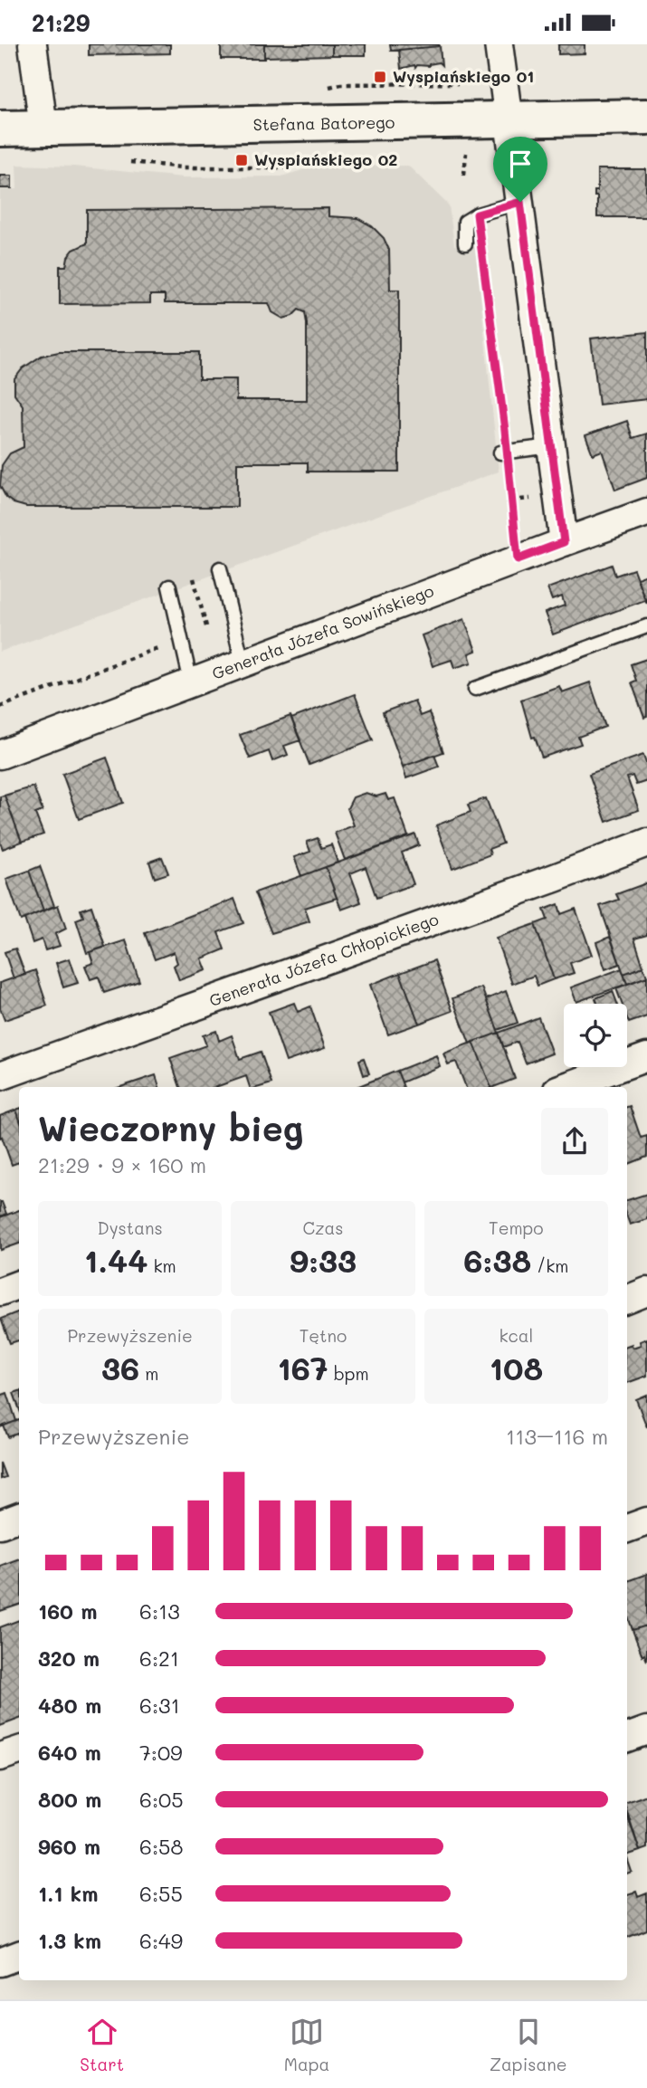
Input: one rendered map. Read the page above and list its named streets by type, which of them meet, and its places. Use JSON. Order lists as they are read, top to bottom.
{
  "streets": {
    "street": ["Stefana Batorego", "Generała Józefa Sowińskiego", "Generała Józefa Chłopickiego"]
  },
  "places": {
    "transit": ["Wyspiańskiego 01", "Wyspiańskiego 02"]
  },
  "page": {
    "status": "21:29",
    "heading": ["Wieczorny bieg", "21:29 · 9 × 160 m"],
    "stats": [
      ["Dystans", "1.44 km"],
      ["Czas", "9:33"],
      ["Tempo", "6:38 /km"],
      ["Przewyższenie", "36 m"],
      ["Tętno", "167 bpm"],
      ["kcal", "108"]
    ],
    "chart": ["Przewyższenie", "113–116 m"],
    "list": [
      {
        "name": "160 m",
        "note": "6:13"
      },
      {
        "name": "320 m",
        "note": "6:21"
      },
      {
        "name": "480 m",
        "note": "6:31"
      },
      {
        "name": "640 m",
        "note": "7:09"
      },
      {
        "name": "800 m",
        "note": "6:05"
      },
      {
        "name": "960 m",
        "note": "6:58"
      },
      {
        "name": "1.1 km",
        "note": "6:55"
      },
      {
        "name": "1.3 km",
        "note": "6:49"
      }
    ],
    "tabs": ["Start", "Mapa", "Zapisane"]
  }
}
